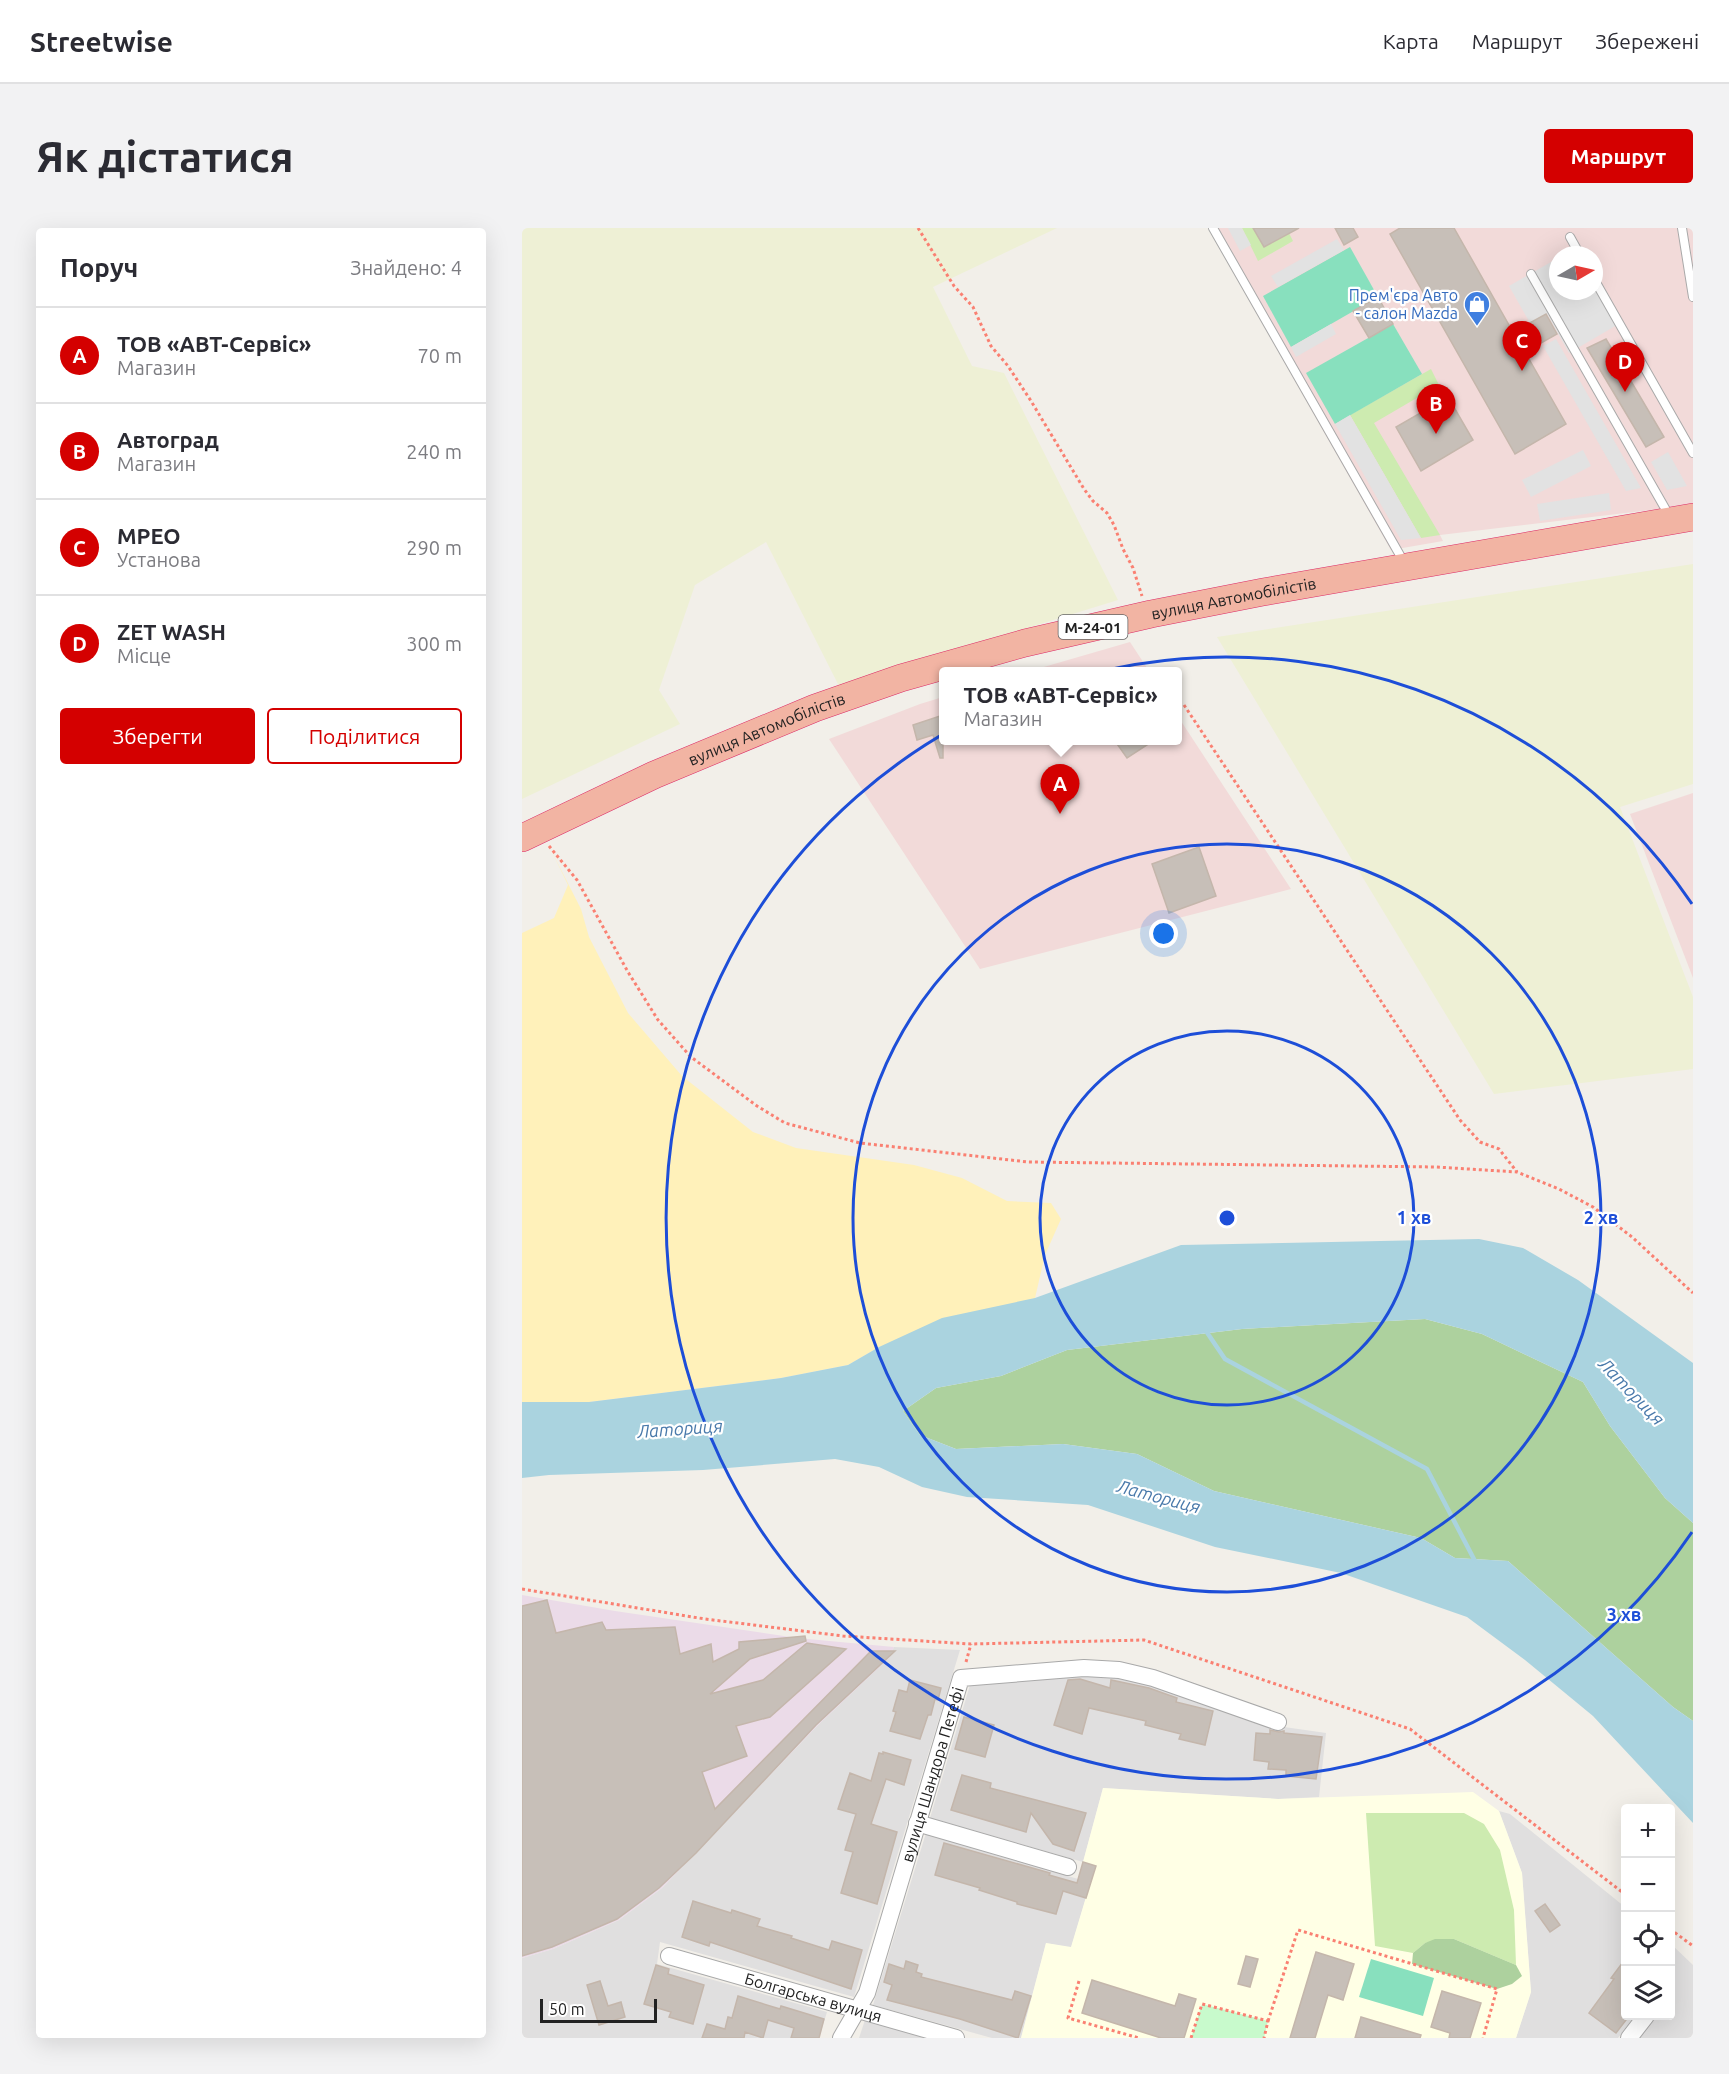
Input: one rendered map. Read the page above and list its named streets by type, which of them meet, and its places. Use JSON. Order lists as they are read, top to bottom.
{
  "streets": {
    "highway": ["вулиця Автомобілістів", "М-24-01"],
    "street": ["вулиця Шандора Петефі", "Болгарська вулиця"]
  },
  "crossings": [
    ["вулиця Шандора Петефі", "Болгарська вулиця"]
  ],
  "water": ["Латориця"],
  "places": {
    "shop": ["Прем'єра Авто - салон Mazda"]
  },
  "scale_bar": "50 m",
  "north": "right",
  "page": {
    "header": "Streetwise",
    "nav": ["Карта", "Маршрут", "Збережені"],
    "buttons": [
      "Маршрут",
      ["Зберегти", "Поділитися"]
    ],
    "title": "Як дістатися",
    "heading": ["Поруч", "Знайдено: 4"],
    "list": [
      {
        "mark": "A",
        "name": "ТОВ «АВТ-Сервіс»",
        "note": "Магазин",
        "value": "70 m"
      },
      {
        "mark": "B",
        "name": "Автоград",
        "note": "Магазин",
        "value": "240 m"
      },
      {
        "mark": "C",
        "name": "МРЕО",
        "note": "Установа",
        "value": "290 m"
      },
      {
        "mark": "D",
        "name": "ZET WASH",
        "note": "Місце",
        "value": "300 m"
      }
    ],
    "pins": [
      "C",
      "D",
      "B",
      "A"
    ],
    "popup": ["ТОВ «АВТ-Сервіс»", "Магазин"],
    "map_buttons": ["+", "−"],
    "scale": "50 m"
  },
  "rings": ["1 хв", "2 хв", "3 хв"]
}
